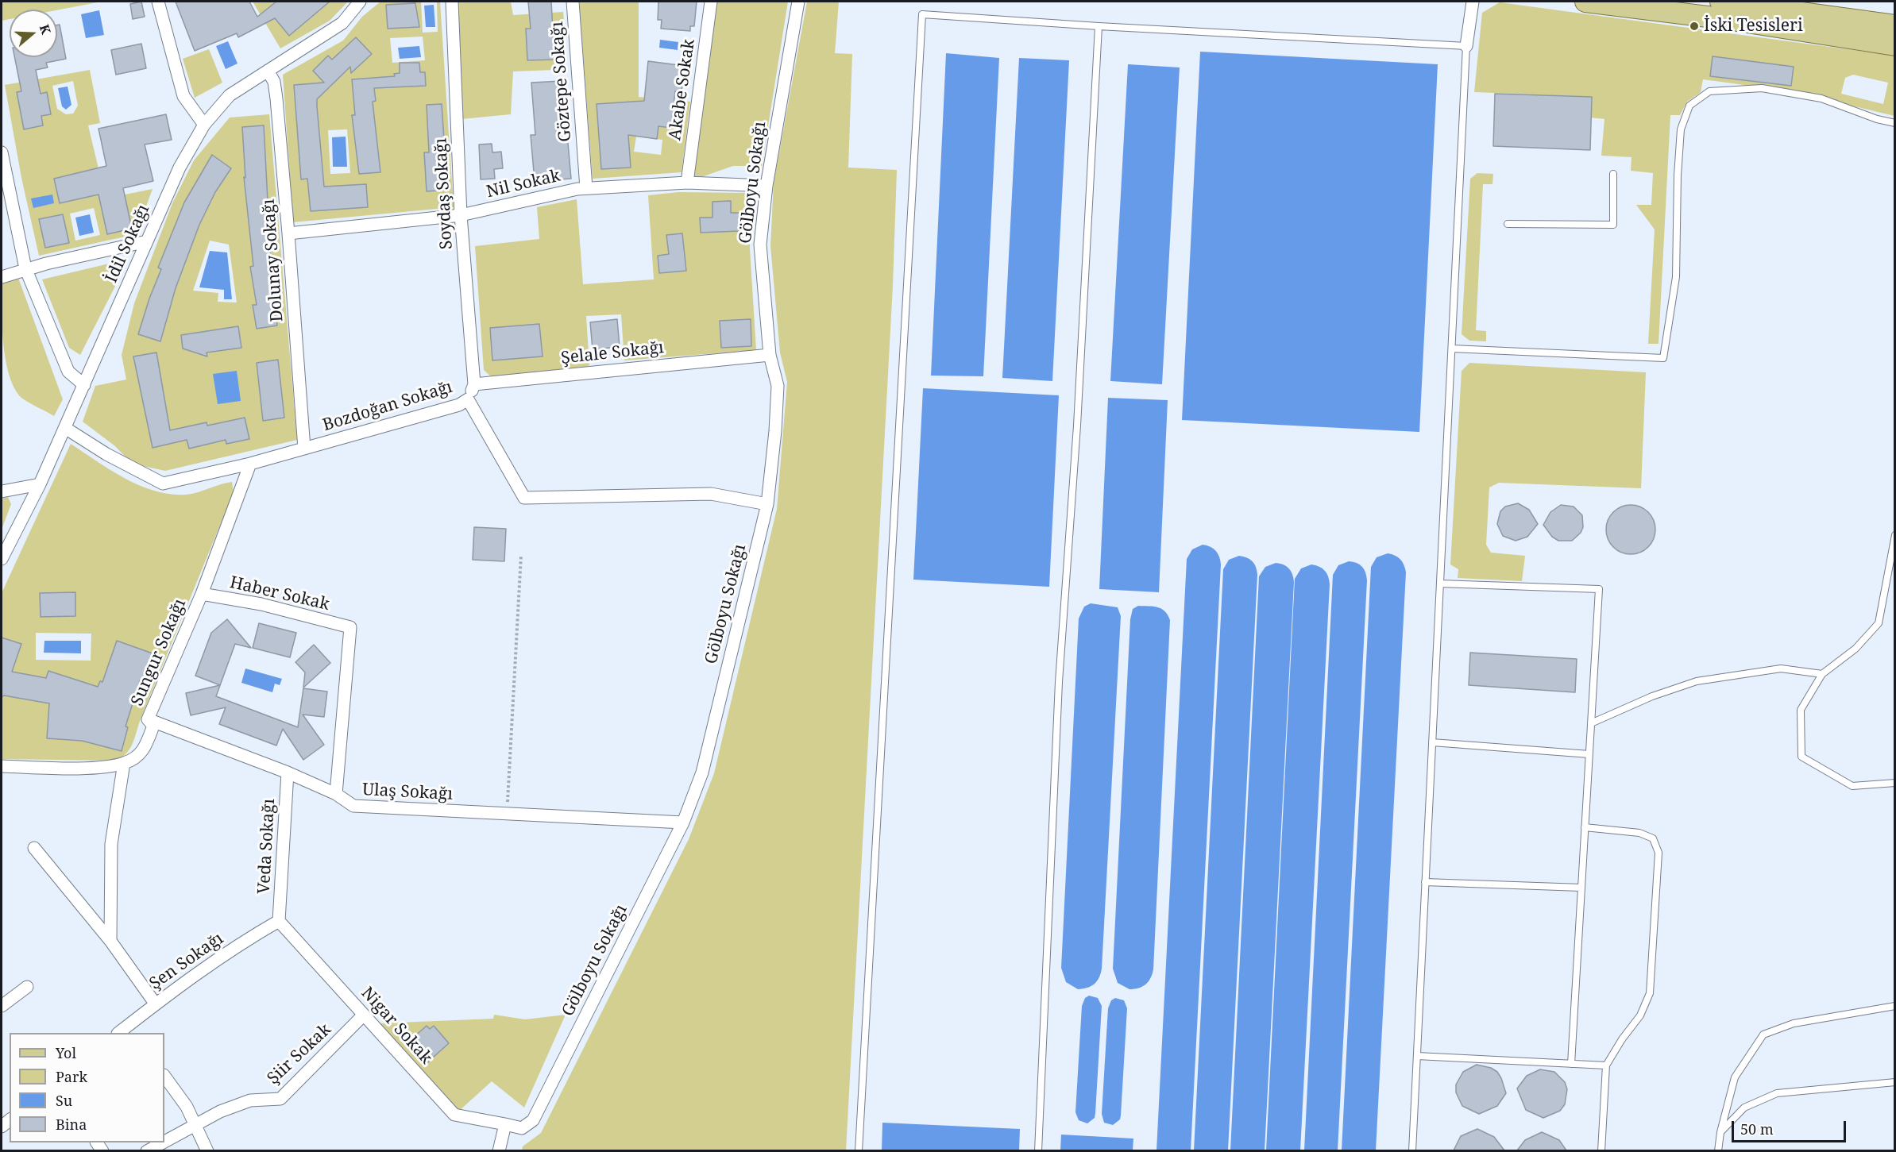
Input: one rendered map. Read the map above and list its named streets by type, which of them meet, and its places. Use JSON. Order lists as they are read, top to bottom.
{
  "streets": {
    "street": [
      "Göztepe Sokağı",
      "Akabe Sokak",
      "Gölboyu Sokağı",
      "Nil Sokak",
      "Soydaş Sokağı",
      "İdil Sokağı",
      "Dolunay Sokağı",
      "Şelale Sokağı",
      "Bozdoğan Sokağı",
      "Haber Sokak",
      "Sungur Sokağı",
      "Ulaş Sokağı",
      "Veda Sokağı",
      "Şen Sokağı",
      "Nigar Sokak",
      "Şiir Sokak"
    ]
  },
  "crossings": [
    ["Göztepe Sokağı", "Nil Sokak"],
    ["Akabe Sokak", "Nil Sokak"],
    ["Gölboyu Sokağı", "Nil Sokak"],
    ["Gölboyu Sokağı", "Şelale Sokağı"],
    ["Gölboyu Sokağı", "Bozdoğan Sokağı"],
    ["Gölboyu Sokağı", "Ulaş Sokağı"],
    ["Gölboyu Sokağı", "Nigar Sokak"],
    ["Nil Sokak", "Soydaş Sokağı"],
    ["Nil Sokak", "Dolunay Sokağı"],
    ["Soydaş Sokağı", "Şelale Sokağı"],
    ["İdil Sokağı", "Dolunay Sokağı"],
    ["İdil Sokağı", "Bozdoğan Sokağı"],
    ["Dolunay Sokağı", "Bozdoğan Sokağı"],
    ["Bozdoğan Sokağı", "Sungur Sokağı"],
    ["Haber Sokak", "Sungur Sokağı"],
    ["Haber Sokak", "Ulaş Sokağı"],
    ["Sungur Sokağı", "Ulaş Sokağı"],
    ["Ulaş Sokağı", "Veda Sokağı"],
    ["Veda Sokağı", "Şen Sokağı"],
    ["Veda Sokağı", "Nigar Sokak"],
    ["Şen Sokağı", "Nigar Sokak"],
    ["Nigar Sokak", "Şiir Sokak"]
  ],
  "places": ["İski Tesisleri"],
  "legend": [
    "Yol",
    "Park",
    "Su",
    "Bina"
  ],
  "scale_bar": "50 m",
  "north": "right"
}
